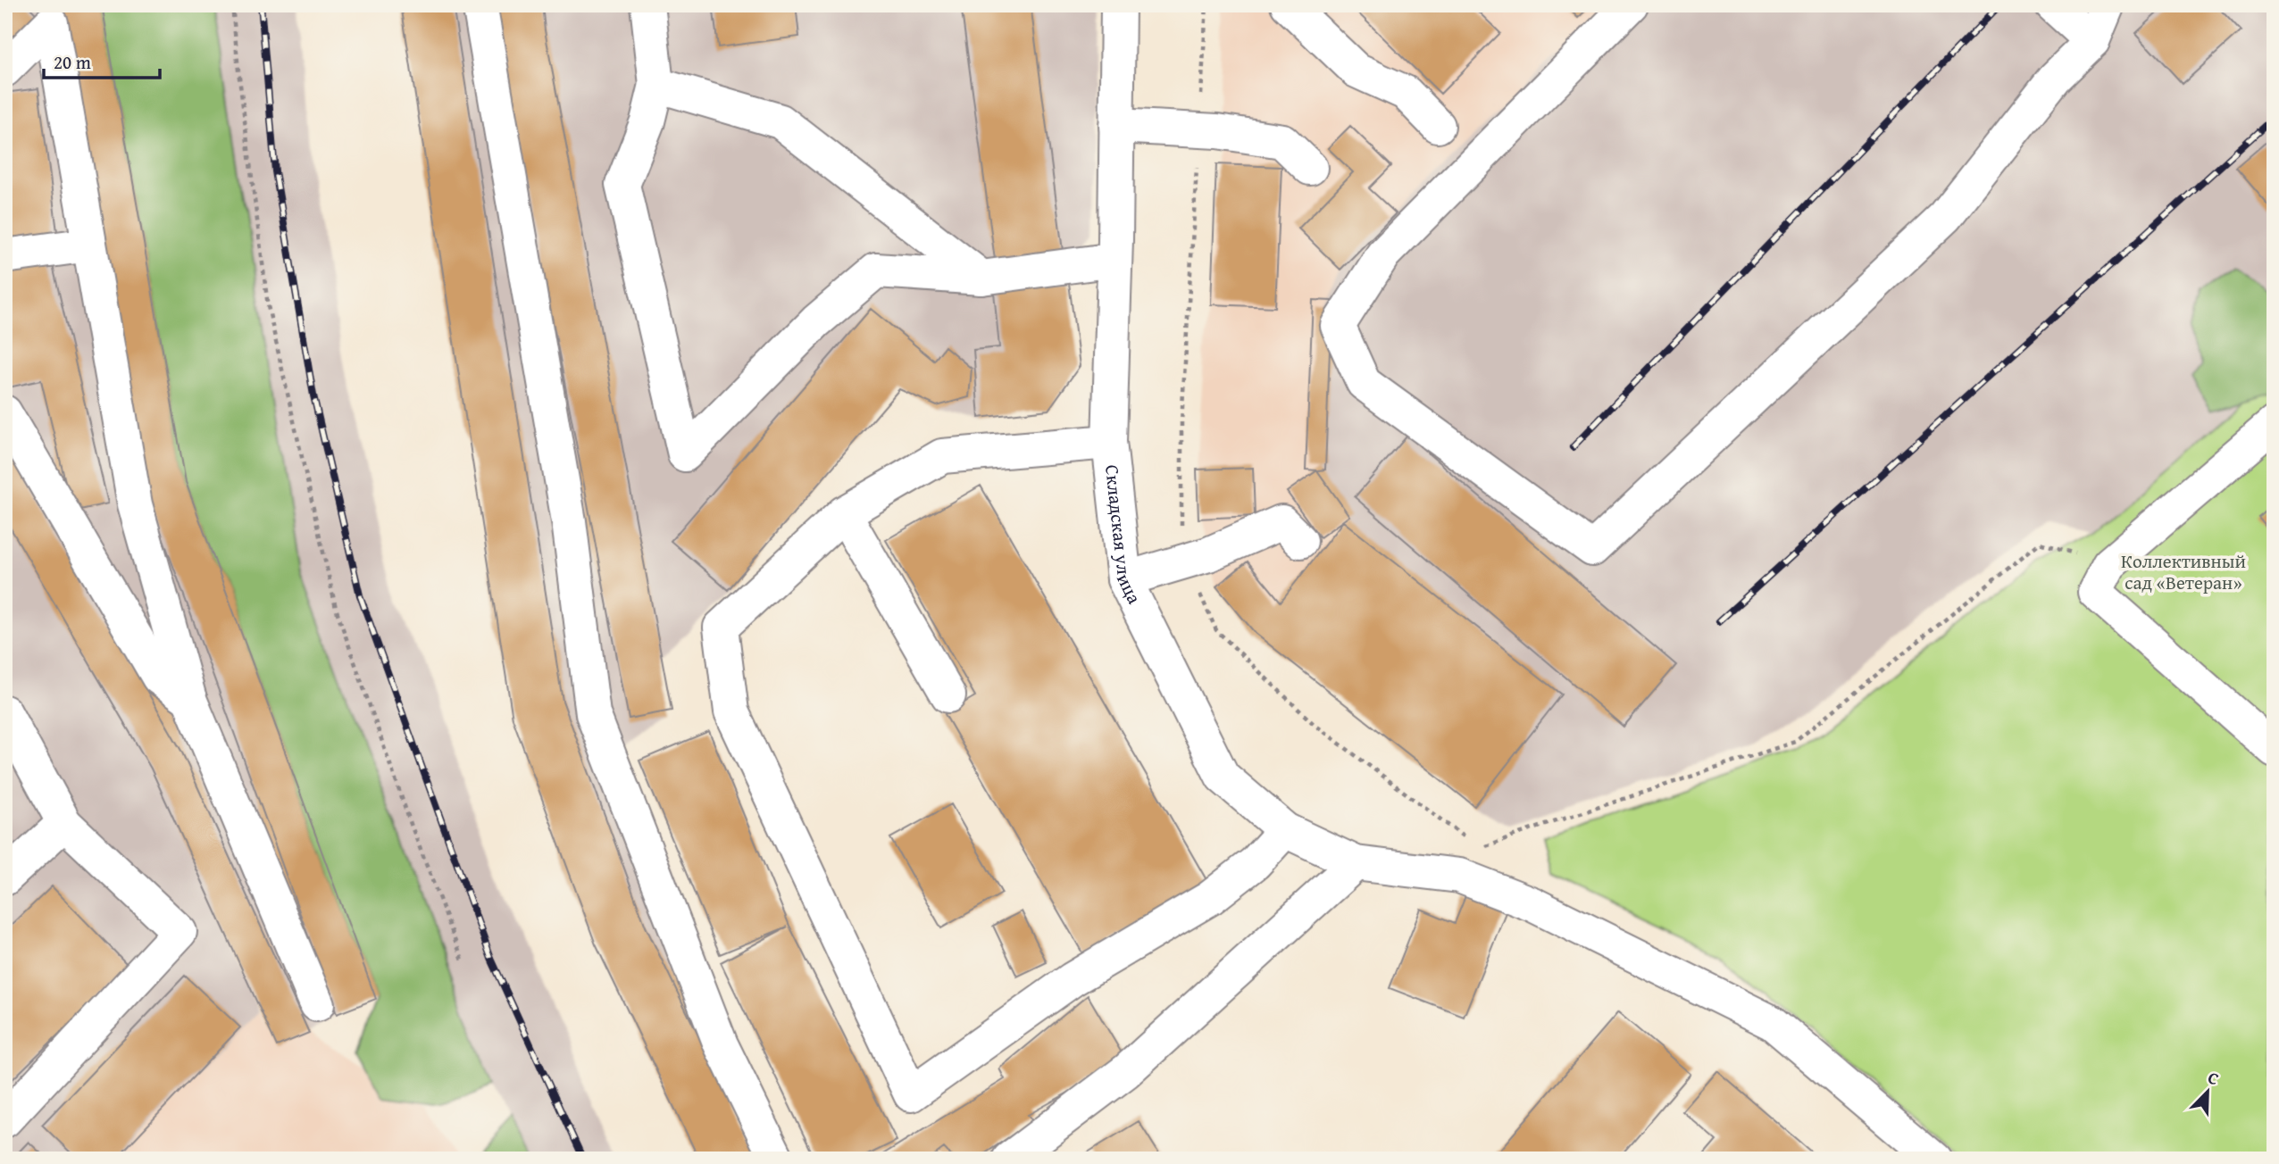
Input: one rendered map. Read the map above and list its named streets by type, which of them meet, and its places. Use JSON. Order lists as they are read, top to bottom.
{
  "streets": {
    "street": ["Складская улица"]
  },
  "parks": ["Коллективный сад «Ветеран»"],
  "scale_bar": "20 m",
  "north": "top right"
}
